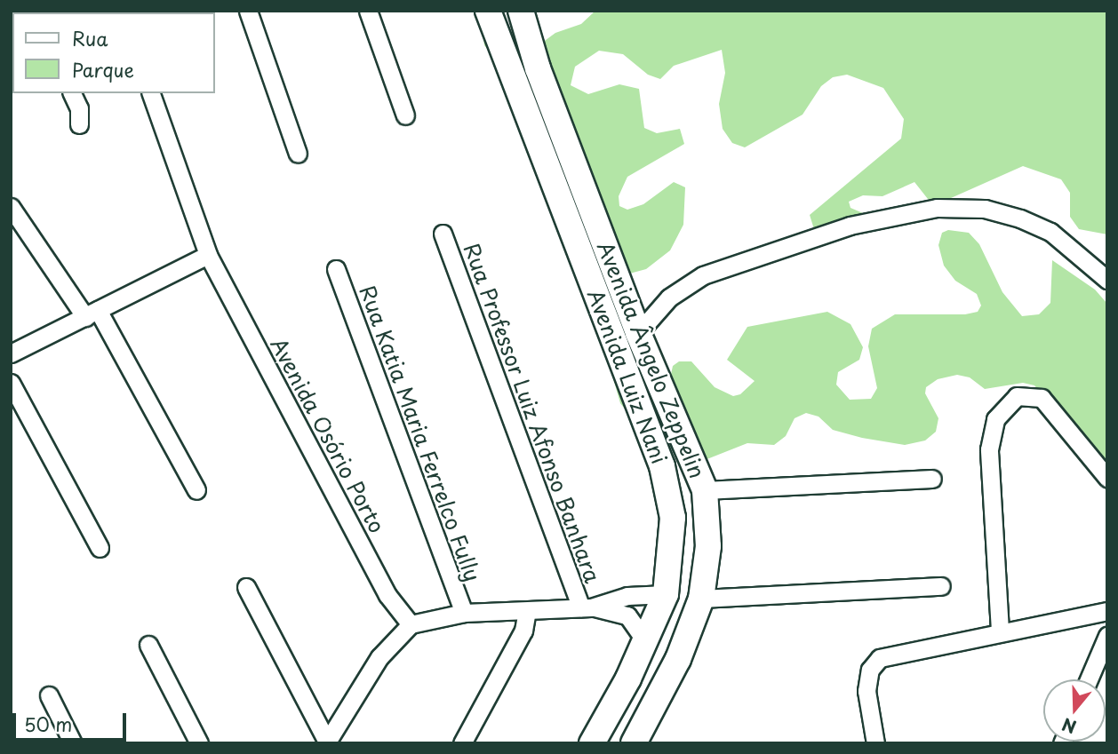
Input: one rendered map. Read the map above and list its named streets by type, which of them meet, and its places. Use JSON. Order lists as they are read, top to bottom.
{
  "streets": {
    "street": [
      "Avenida Ângelo Zeppelin",
      "Avenida Luiz Nani",
      "Rua Professor Luiz Afonso Banhara",
      "Rua Katia Maria Ferrelco Fully",
      "Avenida Osório Porto"
    ]
  },
  "legend": ["Rua", "Parque"],
  "scale_bar": "50 m",
  "north": "bottom"
}
